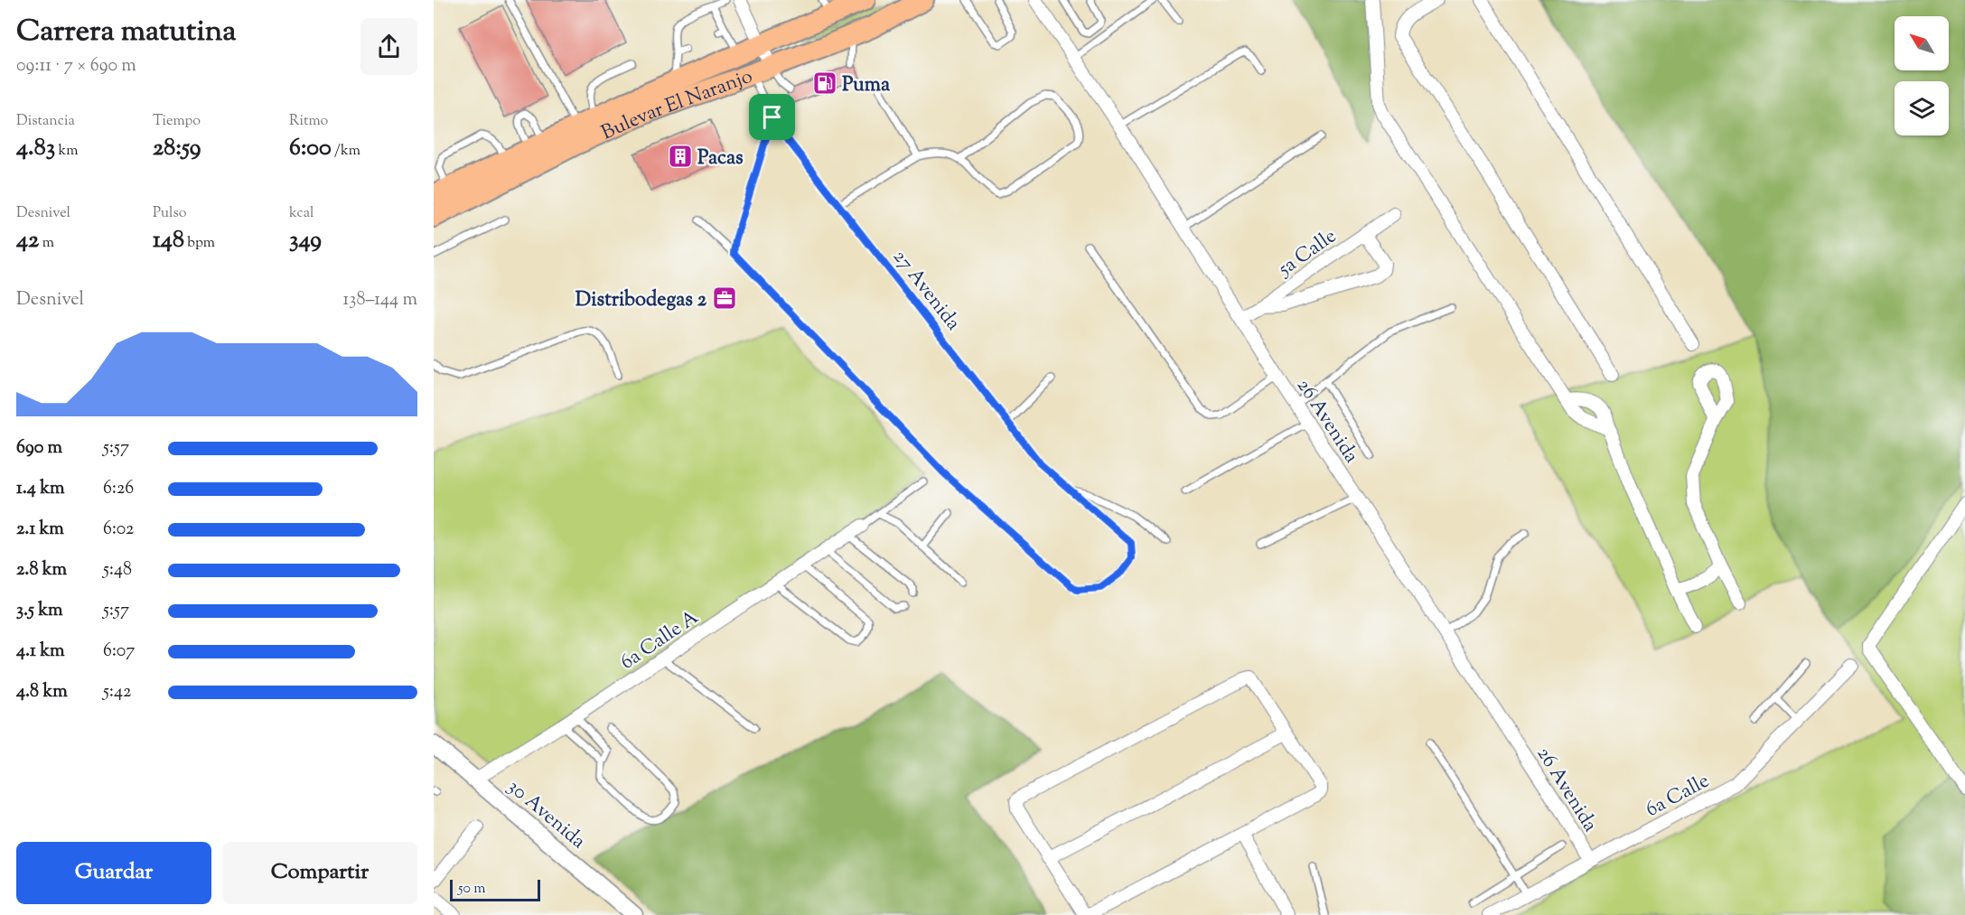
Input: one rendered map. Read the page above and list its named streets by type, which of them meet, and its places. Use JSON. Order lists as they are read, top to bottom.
{
  "streets": {
    "main road": ["Bulevar El Naranjo"],
    "street": [
      "5a Calle",
      "27 Avenida",
      "26 Avenida",
      "6a Calle A",
      "6a Calle",
      "30 Avenida"
    ]
  },
  "crossings": [
    ["Bulevar El Naranjo", "27 Avenida"],
    ["5a Calle", "26 Avenida"],
    ["26 Avenida", "6a Calle"],
    ["6a Calle A", "30 Avenida"]
  ],
  "places": {
    "fuel station": ["Puma"],
    "building": ["Pacas"],
    "office": ["Distribodegas 2"]
  },
  "scale_bar": "50 m",
  "north": "top left",
  "page": {
    "heading": ["Carrera matutina", "09:11 · 7 × 690 m"],
    "stats": [
      ["Distancia", "4.83 km"],
      ["Tiempo", "28:59"],
      ["Ritmo", "6:00 /km"],
      ["Desnivel", "42 m"],
      ["Pulso", "148 bpm"],
      ["kcal", "349"]
    ],
    "chart": ["Desnivel", "138–144 m"],
    "list": [
      {
        "name": "690 m",
        "note": "5:57"
      },
      {
        "name": "1.4 km",
        "note": "6:26"
      },
      {
        "name": "2.1 km",
        "note": "6:02"
      },
      {
        "name": "2.8 km",
        "note": "5:48"
      },
      {
        "name": "3.5 km",
        "note": "5:57"
      },
      {
        "name": "4.1 km",
        "note": "6:07"
      },
      {
        "name": "4.8 km",
        "note": "5:42"
      }
    ],
    "buttons": ["Guardar", "Compartir"],
    "scale": "50 m"
  }
}
